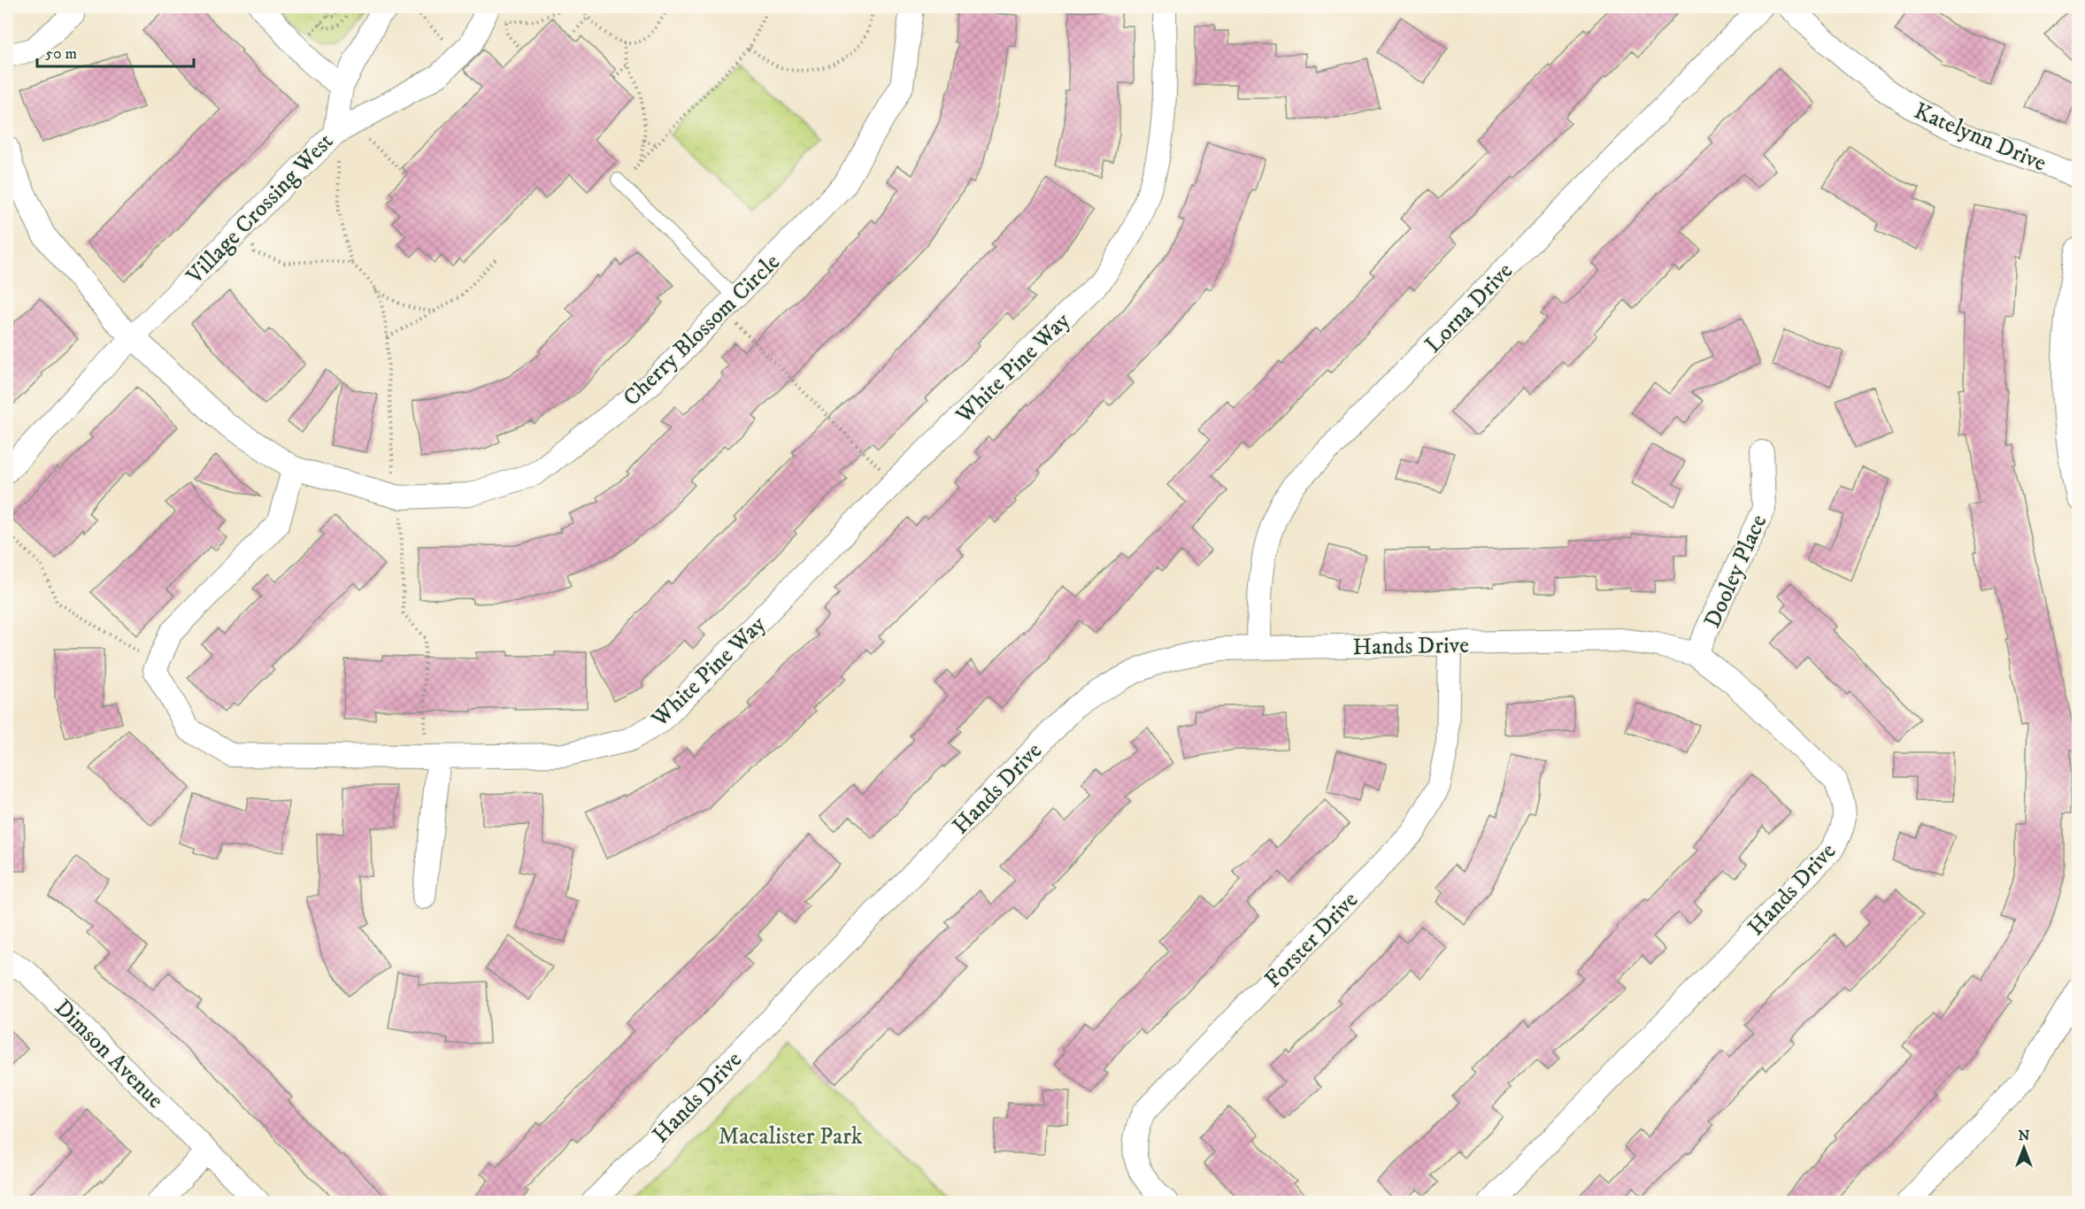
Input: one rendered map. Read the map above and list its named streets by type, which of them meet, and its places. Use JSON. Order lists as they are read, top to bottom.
{
  "streets": {
    "street": [
      "Katelynn Drive",
      "Village Crossing West",
      "Lorna Drive",
      "Cherry Blossom Circle",
      "White Pine Way",
      "Dooley Place",
      "Hands Drive",
      "Forster Drive",
      "Dimson Avenue"
    ]
  },
  "crossings": [
    ["Village Crossing West", "Cherry Blossom Circle"],
    ["Lorna Drive", "Hands Drive"],
    ["Dooley Place", "Hands Drive"],
    ["Hands Drive", "Forster Drive"]
  ],
  "parks": ["Macalister Park"],
  "scale_bar": "50 m",
  "north": "top"
}
